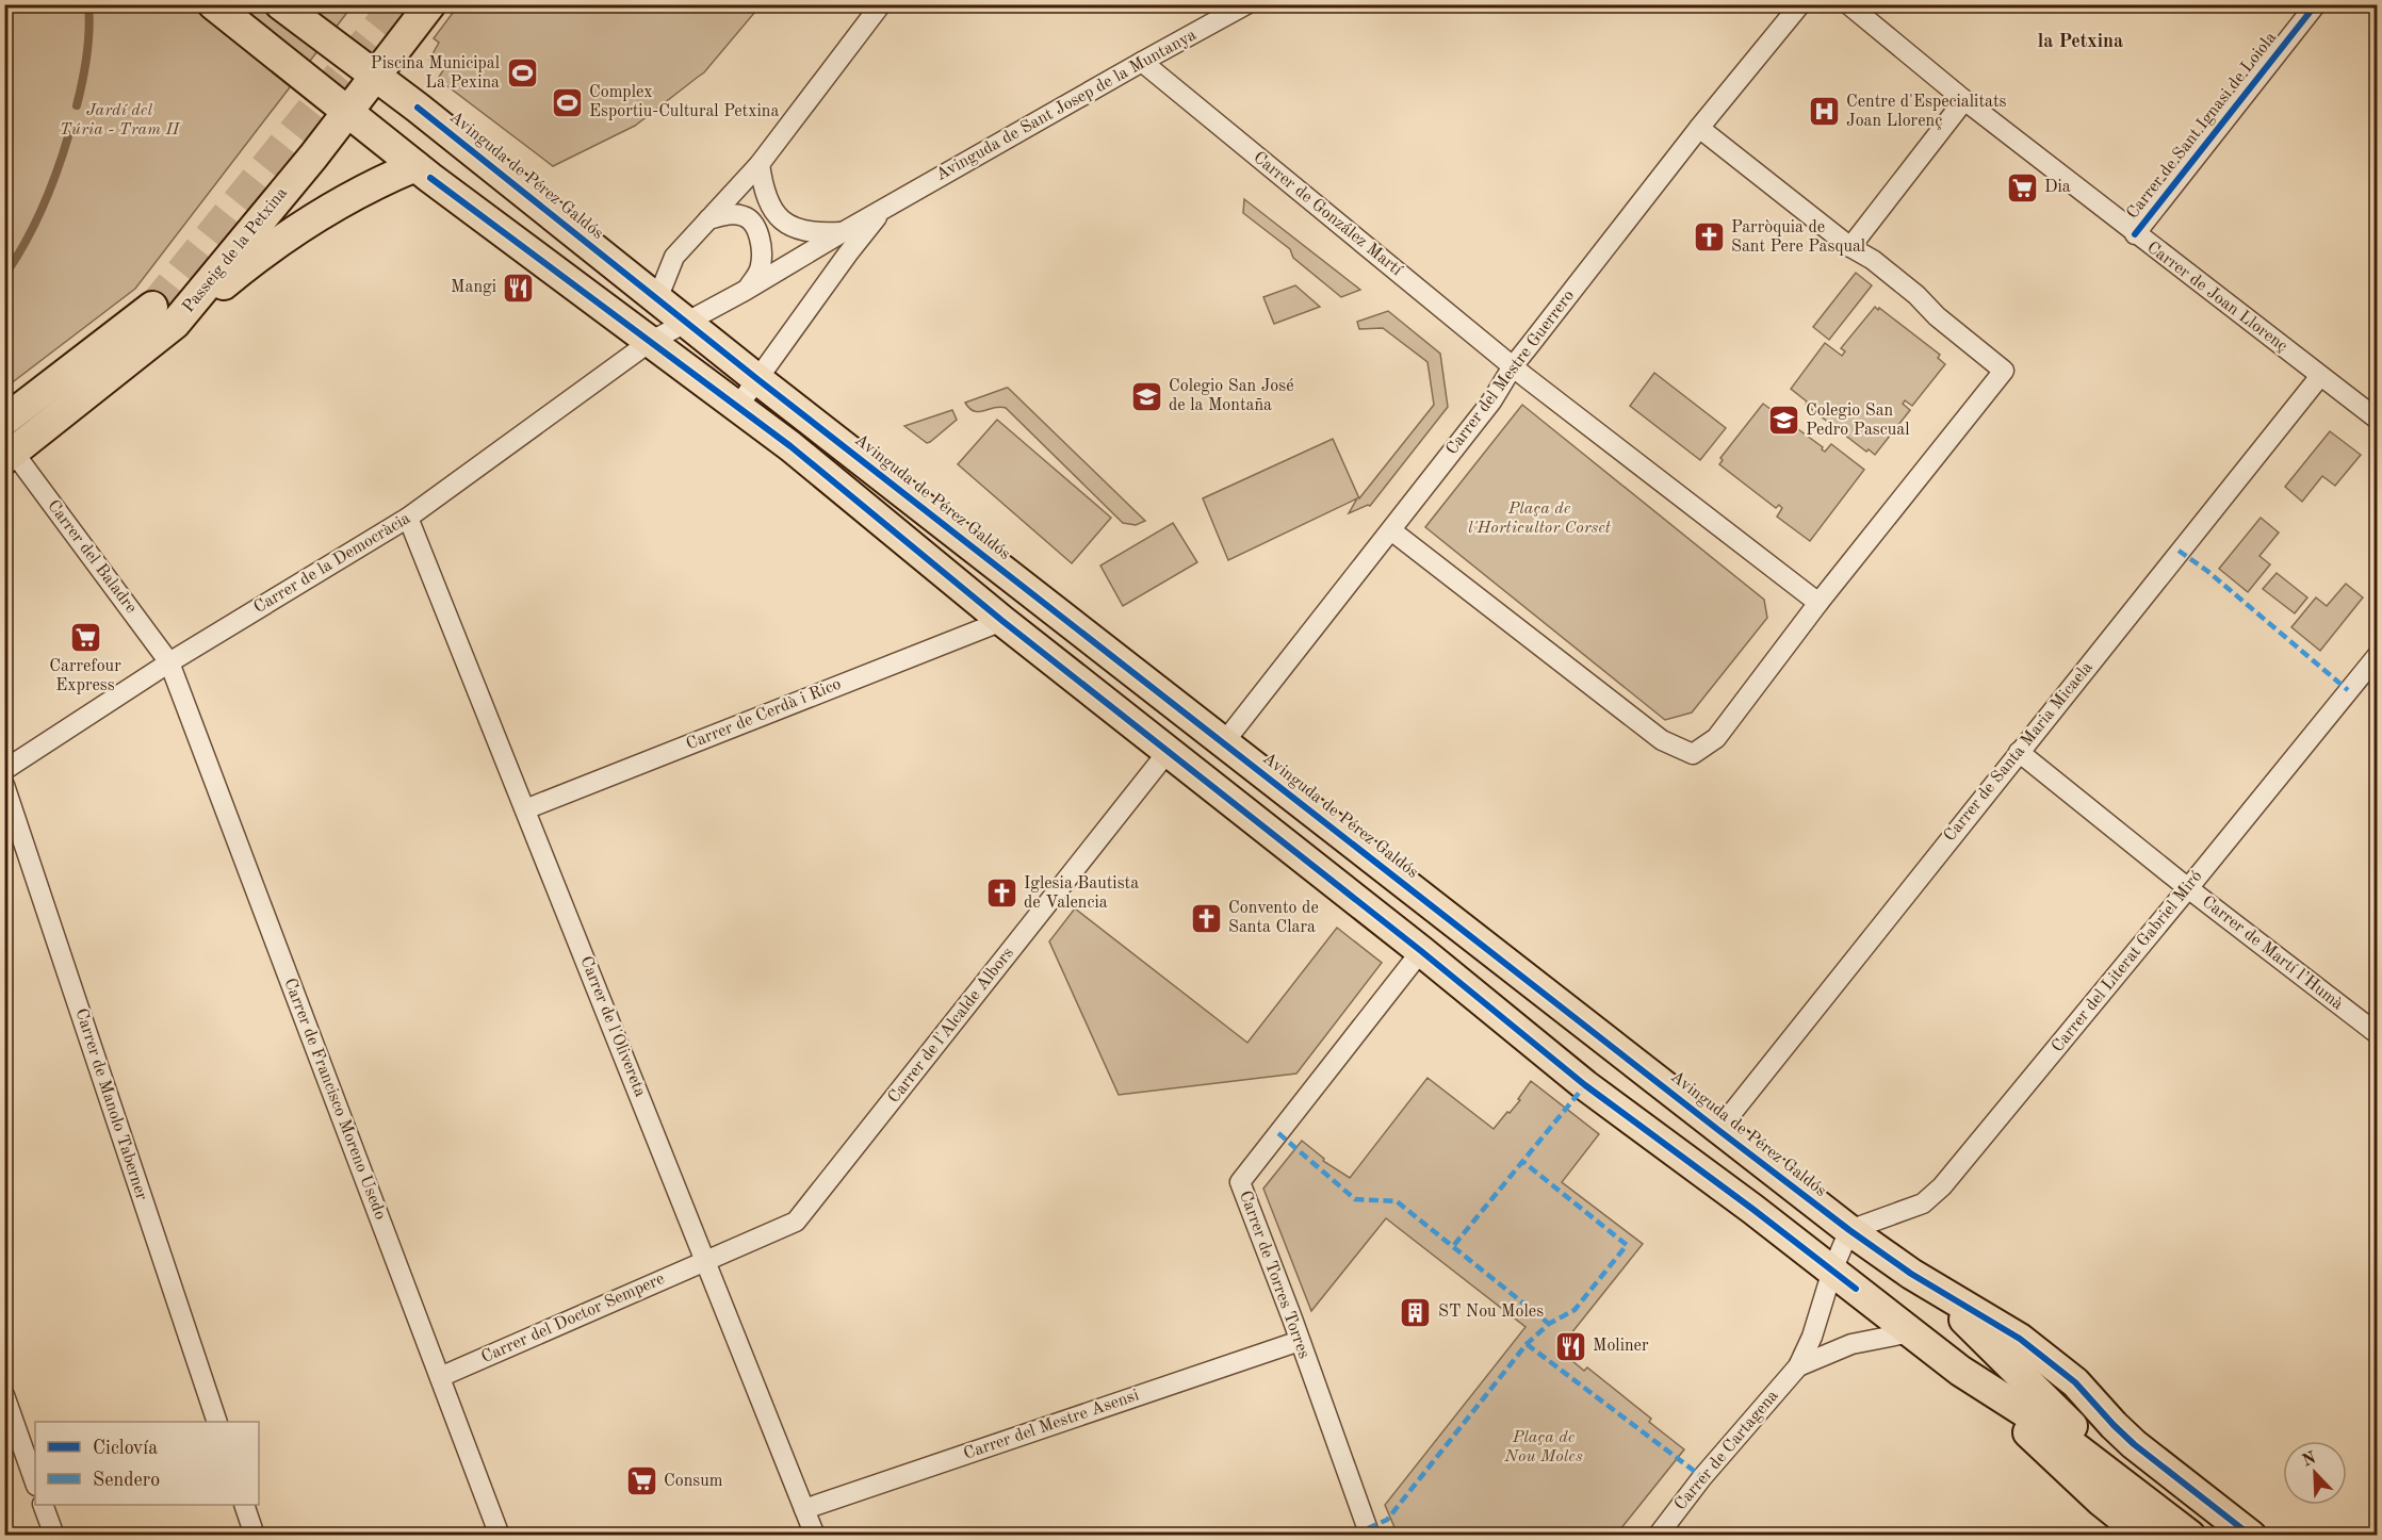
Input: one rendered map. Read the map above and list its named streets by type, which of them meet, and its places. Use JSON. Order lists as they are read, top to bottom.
{
  "streets": {
    "main road": ["Avinguda de Pérez Galdós", "Passeig de la Petxina"],
    "street": [
      "Avinguda de Sant Josep de la Muntanya",
      "Carrer de Sant Ignasi de Loiola",
      "Carrer de González Martí",
      "Carrer de Joan Llorenç",
      "Carrer del Mestre Guerrero",
      "Carrer del Baladre",
      "Carrer de la Democràcia",
      "Carrer de Cerdà i Rico",
      "Carrer de Santa Maria Micaela",
      "Carrer de Martí l’Humà",
      "Carrer del Literat Gabriel Miró",
      "Carrer de l'Alcalde Albors",
      "Carrer de l'Olivereta",
      "Carrer de Francisco Moreno Usedo",
      "Carrer de Manolo Taberner",
      "Carrer de Torres Torres",
      "Carrer del Doctor Sempere",
      "Carrer del Mestre Asensi",
      "Carrer de Cartagena"
    ]
  },
  "crossings": [
    ["Avinguda de Sant Josep de la Muntanya", "Avinguda de Pérez Galdós"],
    ["Avinguda de Sant Josep de la Muntanya", "Carrer de González Martí"],
    ["Carrer de Sant Ignasi de Loiola", "Carrer de Joan Llorenç"],
    ["Avinguda de Pérez Galdós", "Passeig de la Petxina"],
    ["Avinguda de Pérez Galdós", "Carrer del Mestre Guerrero"],
    ["Avinguda de Pérez Galdós", "Carrer de Santa Maria Micaela"],
    ["Avinguda de Pérez Galdós", "Carrer del Literat Gabriel Miró"],
    ["Carrer de González Martí", "Carrer del Mestre Guerrero"],
    ["Passeig de la Petxina", "Carrer del Baladre"],
    ["Carrer de Joan Llorenç", "Carrer de Santa Maria Micaela"],
    ["Carrer del Baladre", "Carrer de la Democràcia"],
    ["Carrer del Baladre", "Carrer de Francisco Moreno Usedo"],
    ["Carrer de la Democràcia", "Carrer de l'Olivereta"],
    ["Carrer de la Democràcia", "Carrer de Francisco Moreno Usedo"],
    ["Carrer de Cerdà i Rico", "Carrer de l'Olivereta"],
    ["Carrer de Santa Maria Micaela", "Carrer de Martí l’Humà"],
    ["Carrer de Martí l’Humà", "Carrer del Literat Gabriel Miró"],
    ["Carrer de l'Alcalde Albors", "Carrer de l'Olivereta"],
    ["Carrer de l'Alcalde Albors", "Carrer del Doctor Sempere"],
    ["Carrer de l'Olivereta", "Carrer del Doctor Sempere"],
    ["Carrer de l'Olivereta", "Carrer del Mestre Asensi"],
    ["Carrer de Francisco Moreno Usedo", "Carrer del Doctor Sempere"],
    ["Carrer de Torres Torres", "Carrer del Mestre Asensi"]
  ],
  "districts": ["la Petxina"],
  "parks": ["Jardí del Túria - Tram II", "Plaça de l'Horticultor Corset", "Plaça de Nou Moles"],
  "places": {
    "sports": ["Piscina Municipal La Pexina", "Complex Esportiu-Cultural Petxina"],
    "hospital": ["Centre d'Especialitats Joan Llorenç"],
    "supermarket": ["Dia", "Carrefour Express", "Consum"],
    "church": ["Parròquia de Sant Pere Pasqual", "Iglesia Bautista de Valencia", "Convento de Santa Clara"],
    "restaurant": ["Mangi", "Moliner"],
    "school or university": ["Colegio San José de la Montaña", "Colegio San Pedro Pascual"],
    "building": ["ST Nou Moles"]
  },
  "legend": ["Ciclovía", "Sendero"],
  "north": "top left"
}
